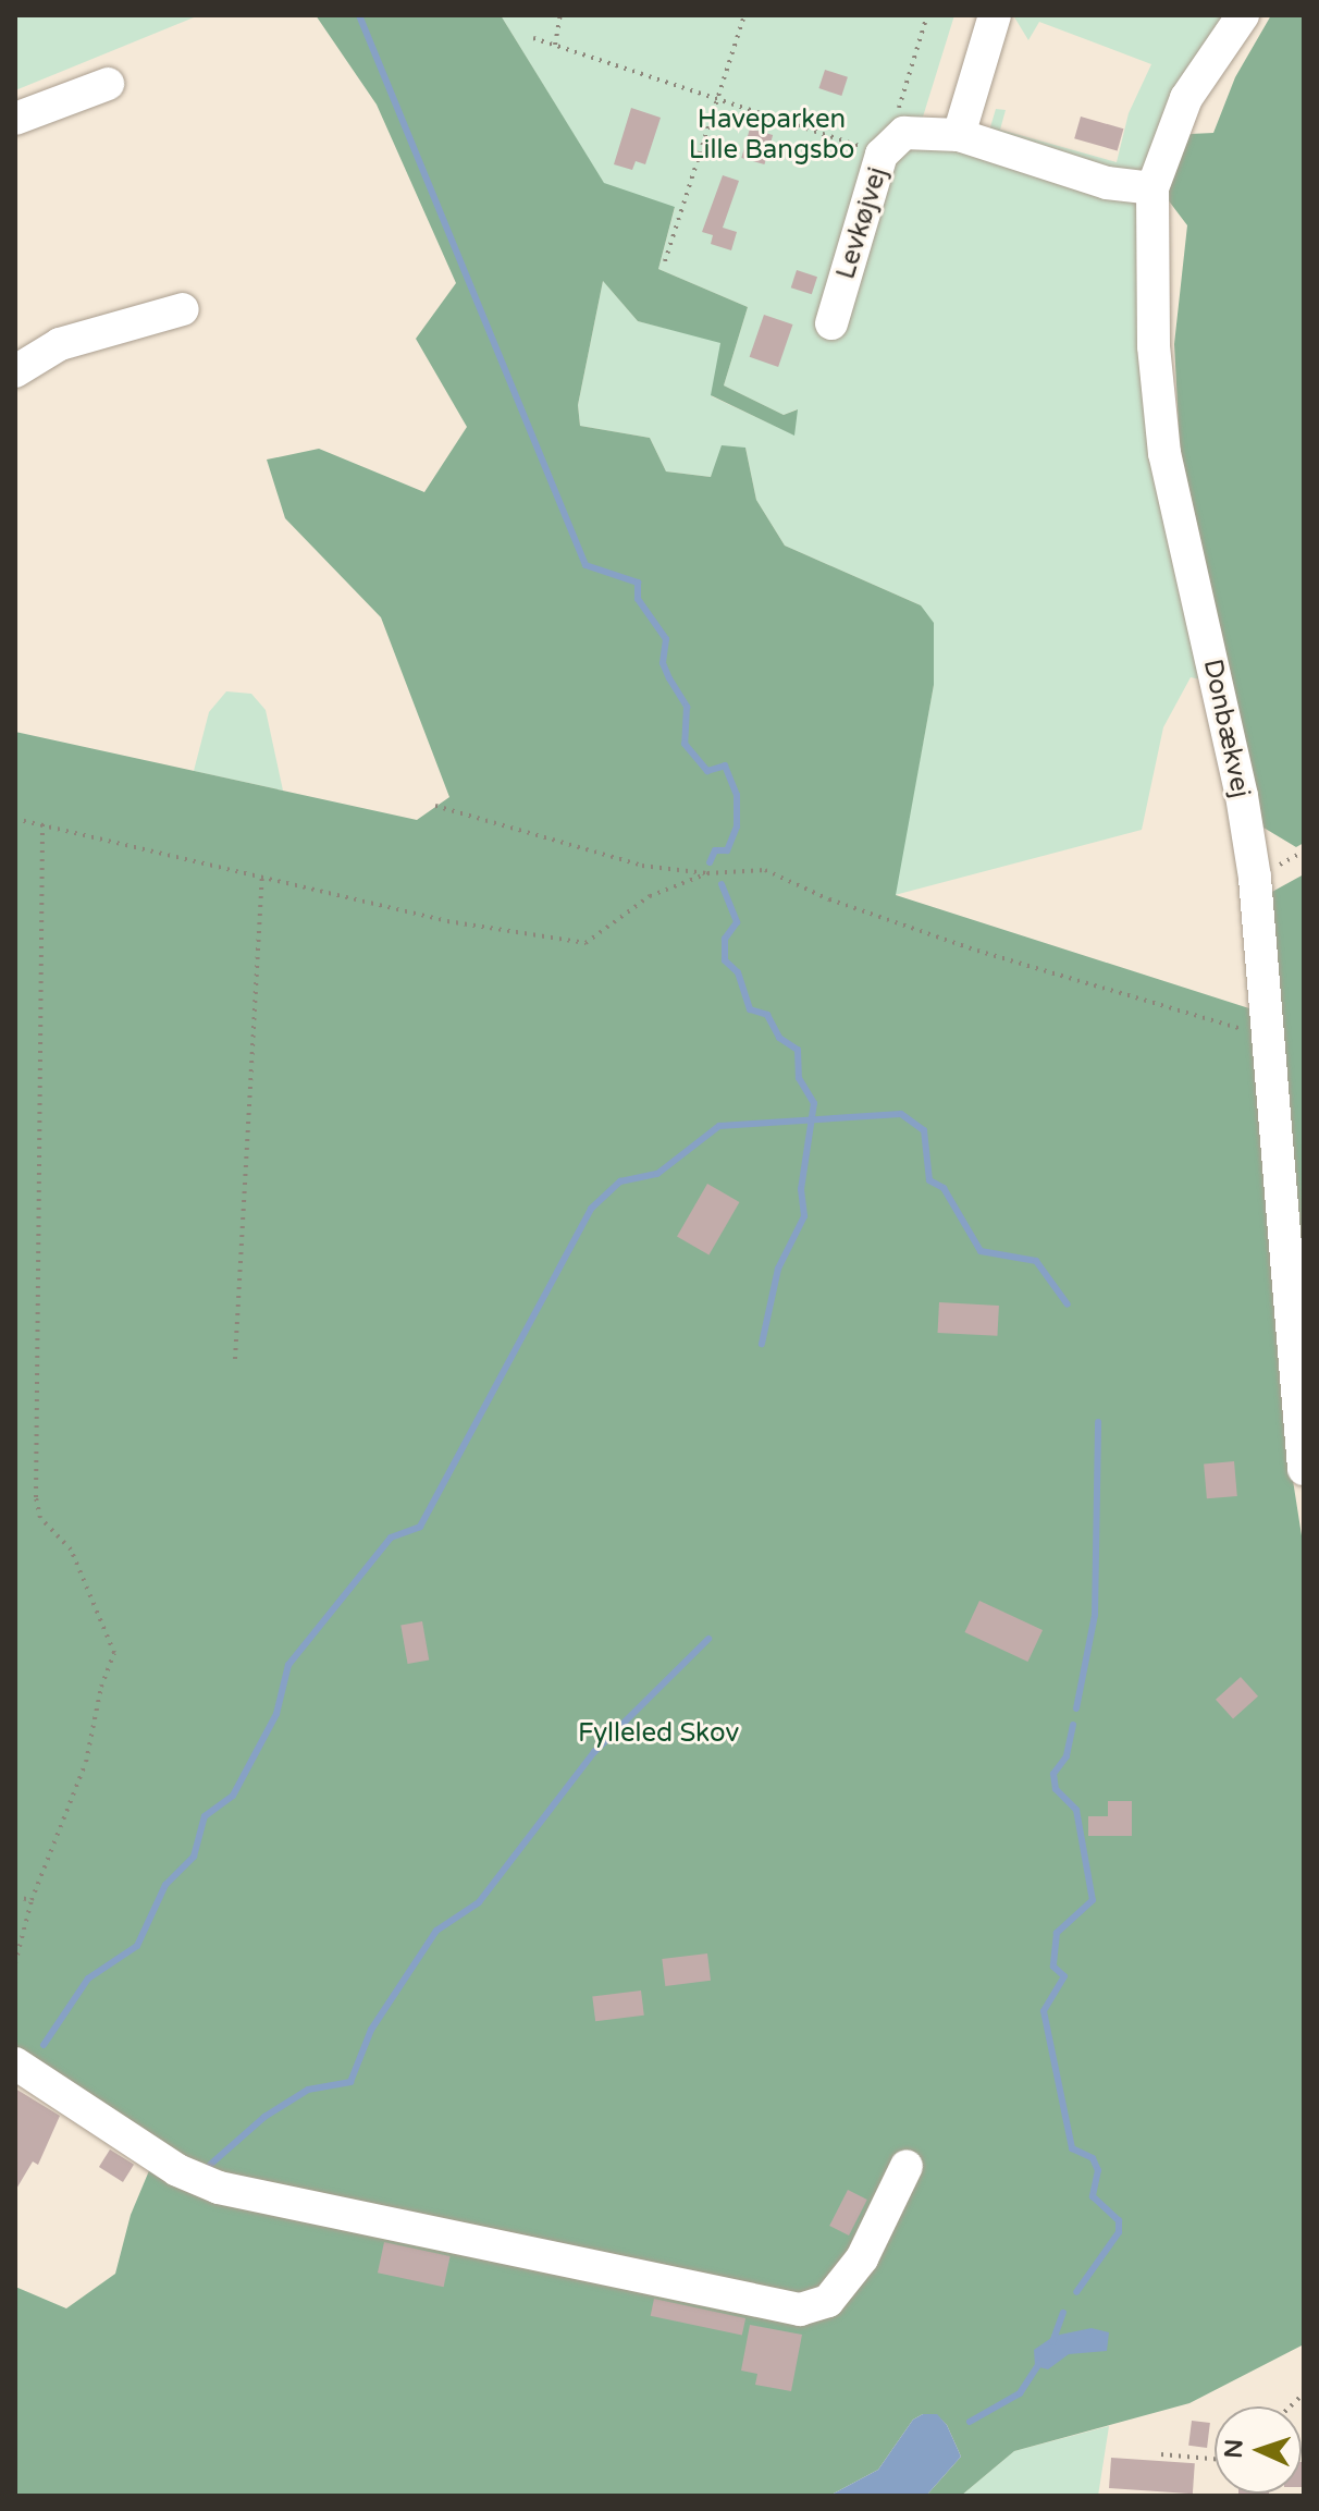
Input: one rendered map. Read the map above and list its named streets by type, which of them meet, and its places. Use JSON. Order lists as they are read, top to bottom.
{
  "streets": {
    "street": ["Levkøjvej", "Donbækvej"]
  },
  "crossings": [
    ["Levkøjvej", "Donbækvej"]
  ],
  "parks": ["Haveparken Lille Bangsbo", "Fylleled Skov"],
  "north": "left"
}
